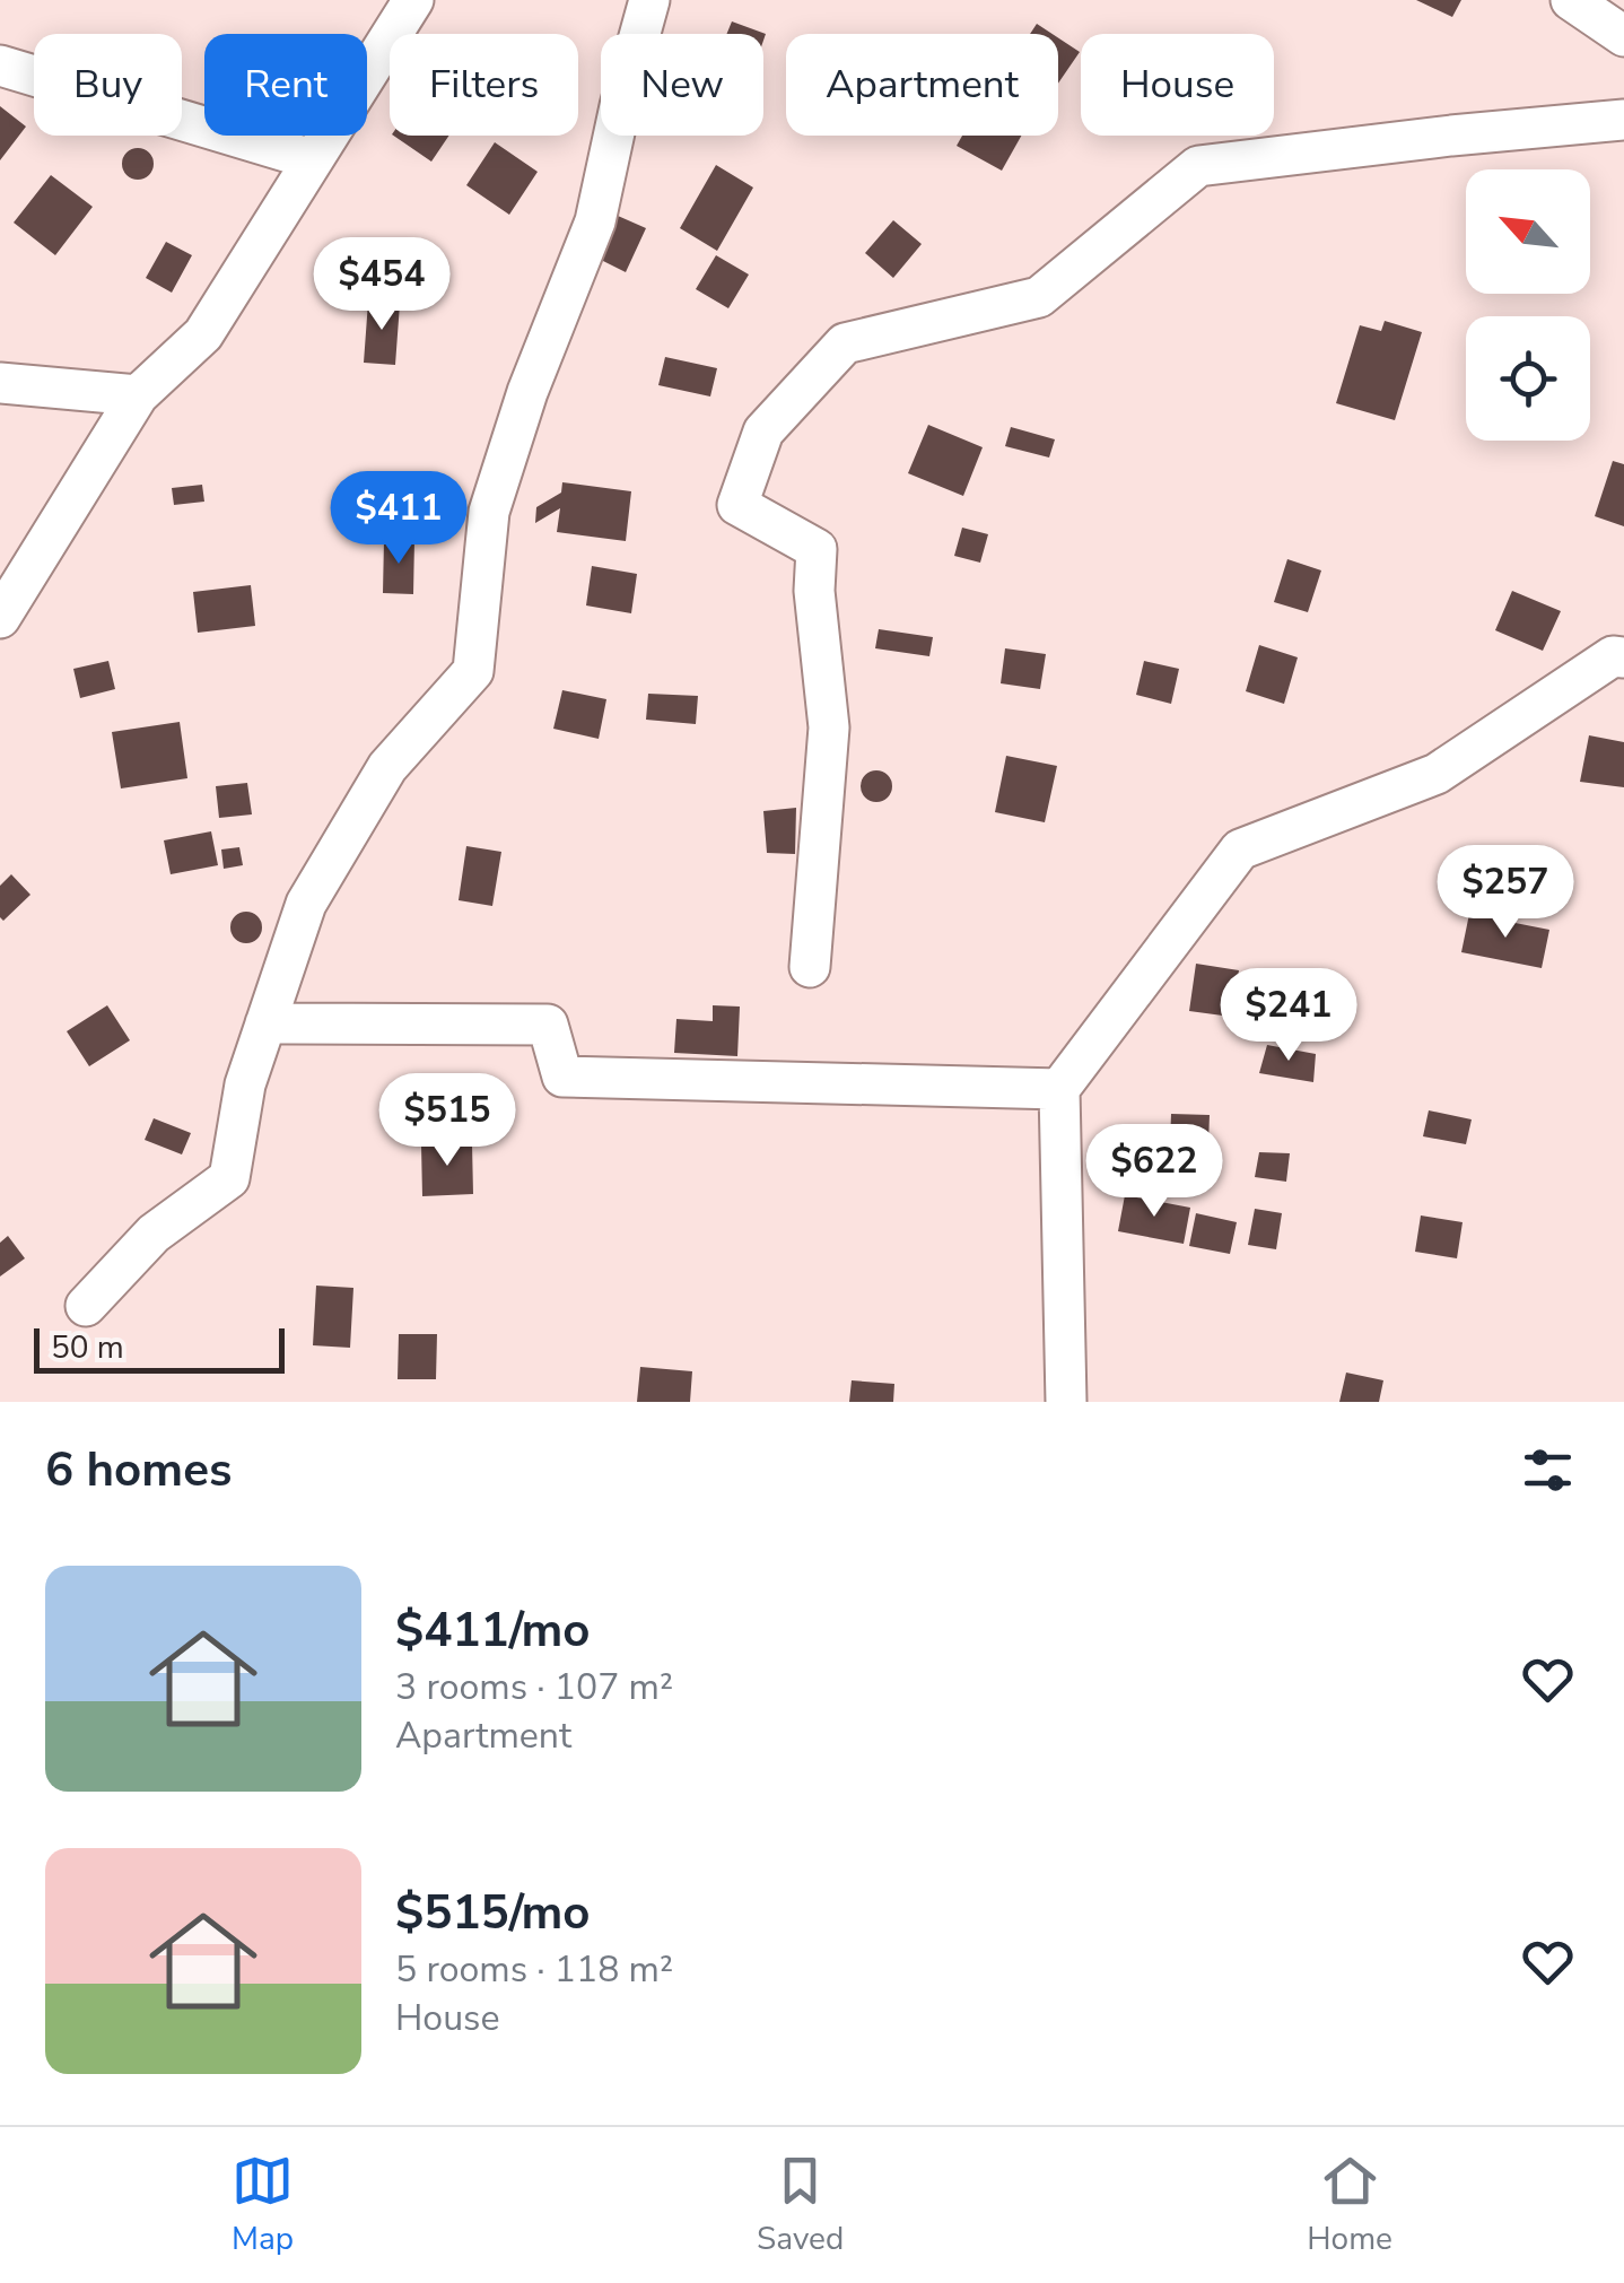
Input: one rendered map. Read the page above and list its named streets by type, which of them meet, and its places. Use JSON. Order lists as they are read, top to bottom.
{
  "scale_bar": "50 m",
  "north": "top left",
  "page": {
    "chip": [
      "Buy",
      "Rent",
      "Filters",
      "New",
      "Apartment",
      "House"
    ],
    "price": [
      "$454",
      "$411",
      "$257",
      "$241",
      "$515",
      "$622"
    ],
    "scale": "50 m",
    "heading": "6 homes",
    "list": [
      {
        "name": "$411/mo",
        "note": "3 rooms · 107 m² · Apartment"
      },
      {
        "name": "$515/mo",
        "note": "5 rooms · 118 m² · House"
      }
    ],
    "tabs": ["Map", "Saved", "Home"]
  }
}
